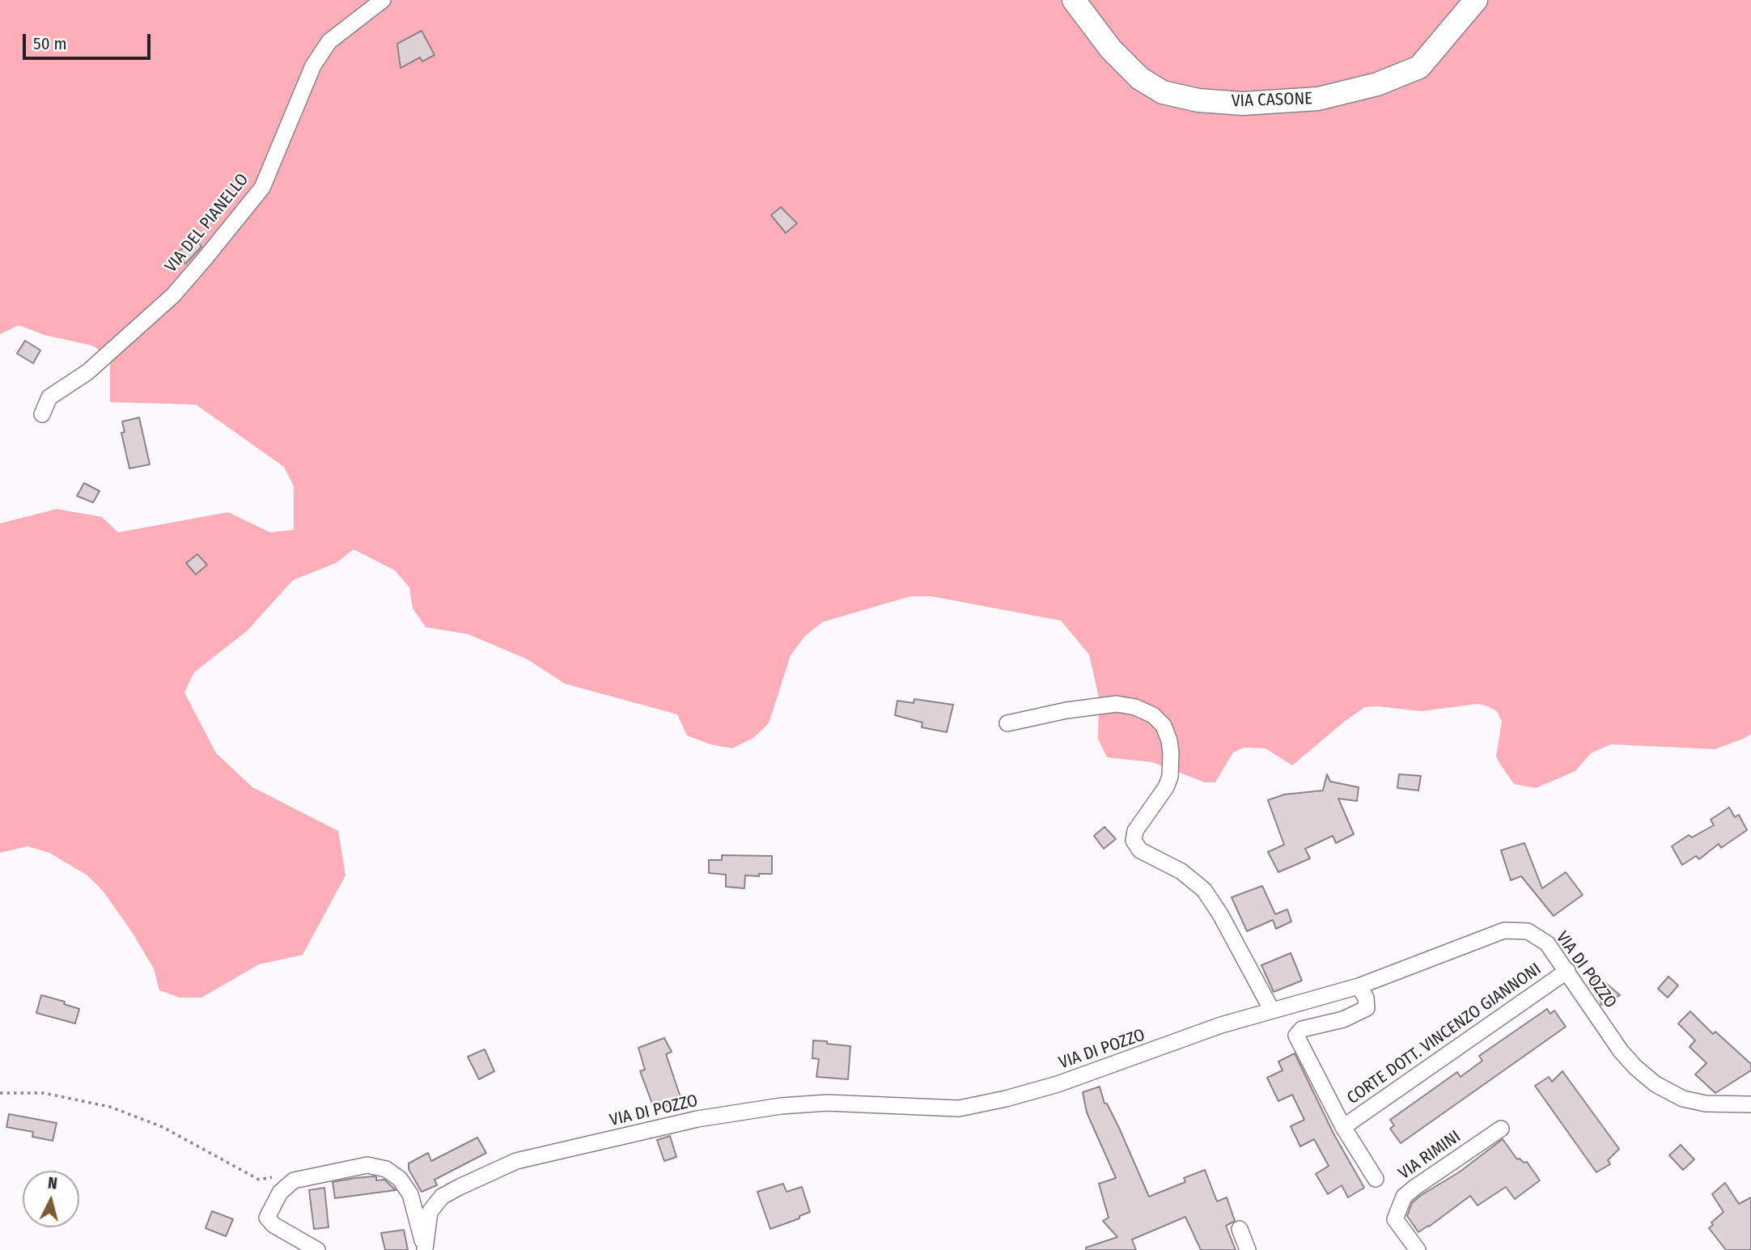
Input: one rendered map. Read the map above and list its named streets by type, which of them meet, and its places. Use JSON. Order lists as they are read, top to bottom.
{
  "streets": {
    "street": [
      "VIA CASONE",
      "VIA DEL PIANELLO",
      "VIA DI POZZO",
      "CORTE DOTT. VINCENZO GIANNONI",
      "VIA RIMINI"
    ]
  },
  "crossings": [
    ["VIA DI POZZO", "CORTE DOTT. VINCENZO GIANNONI"]
  ],
  "scale_bar": "50 m",
  "north": "top"
}
